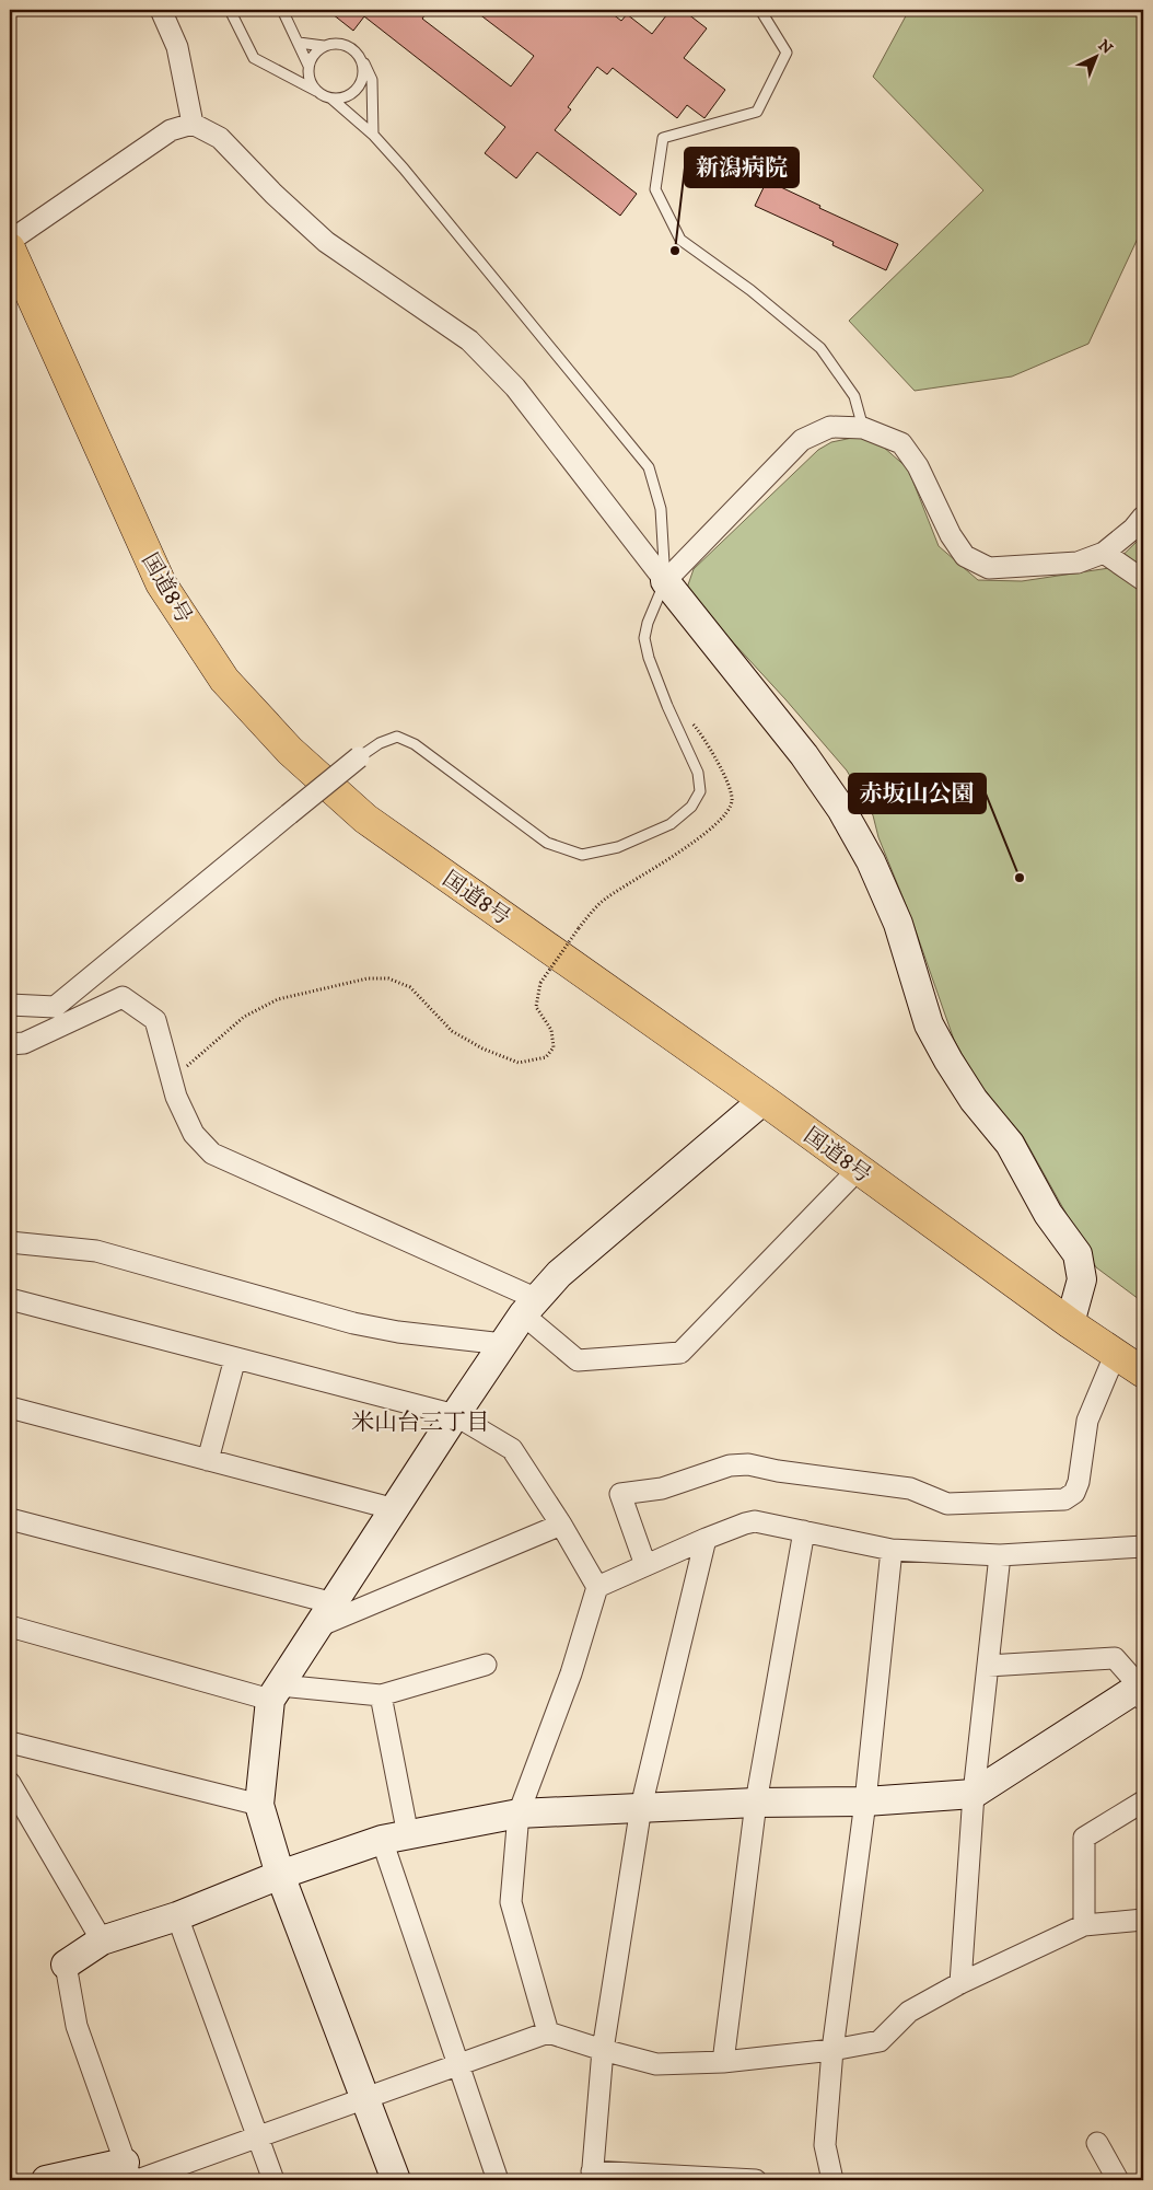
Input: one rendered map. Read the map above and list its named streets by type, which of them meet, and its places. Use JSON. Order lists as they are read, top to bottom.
{
  "streets": {
    "highway": ["国道8号"]
  },
  "districts": ["米山台三丁目"],
  "places": ["新潟病院", "赤坂山公園"],
  "north": "top right"
}
